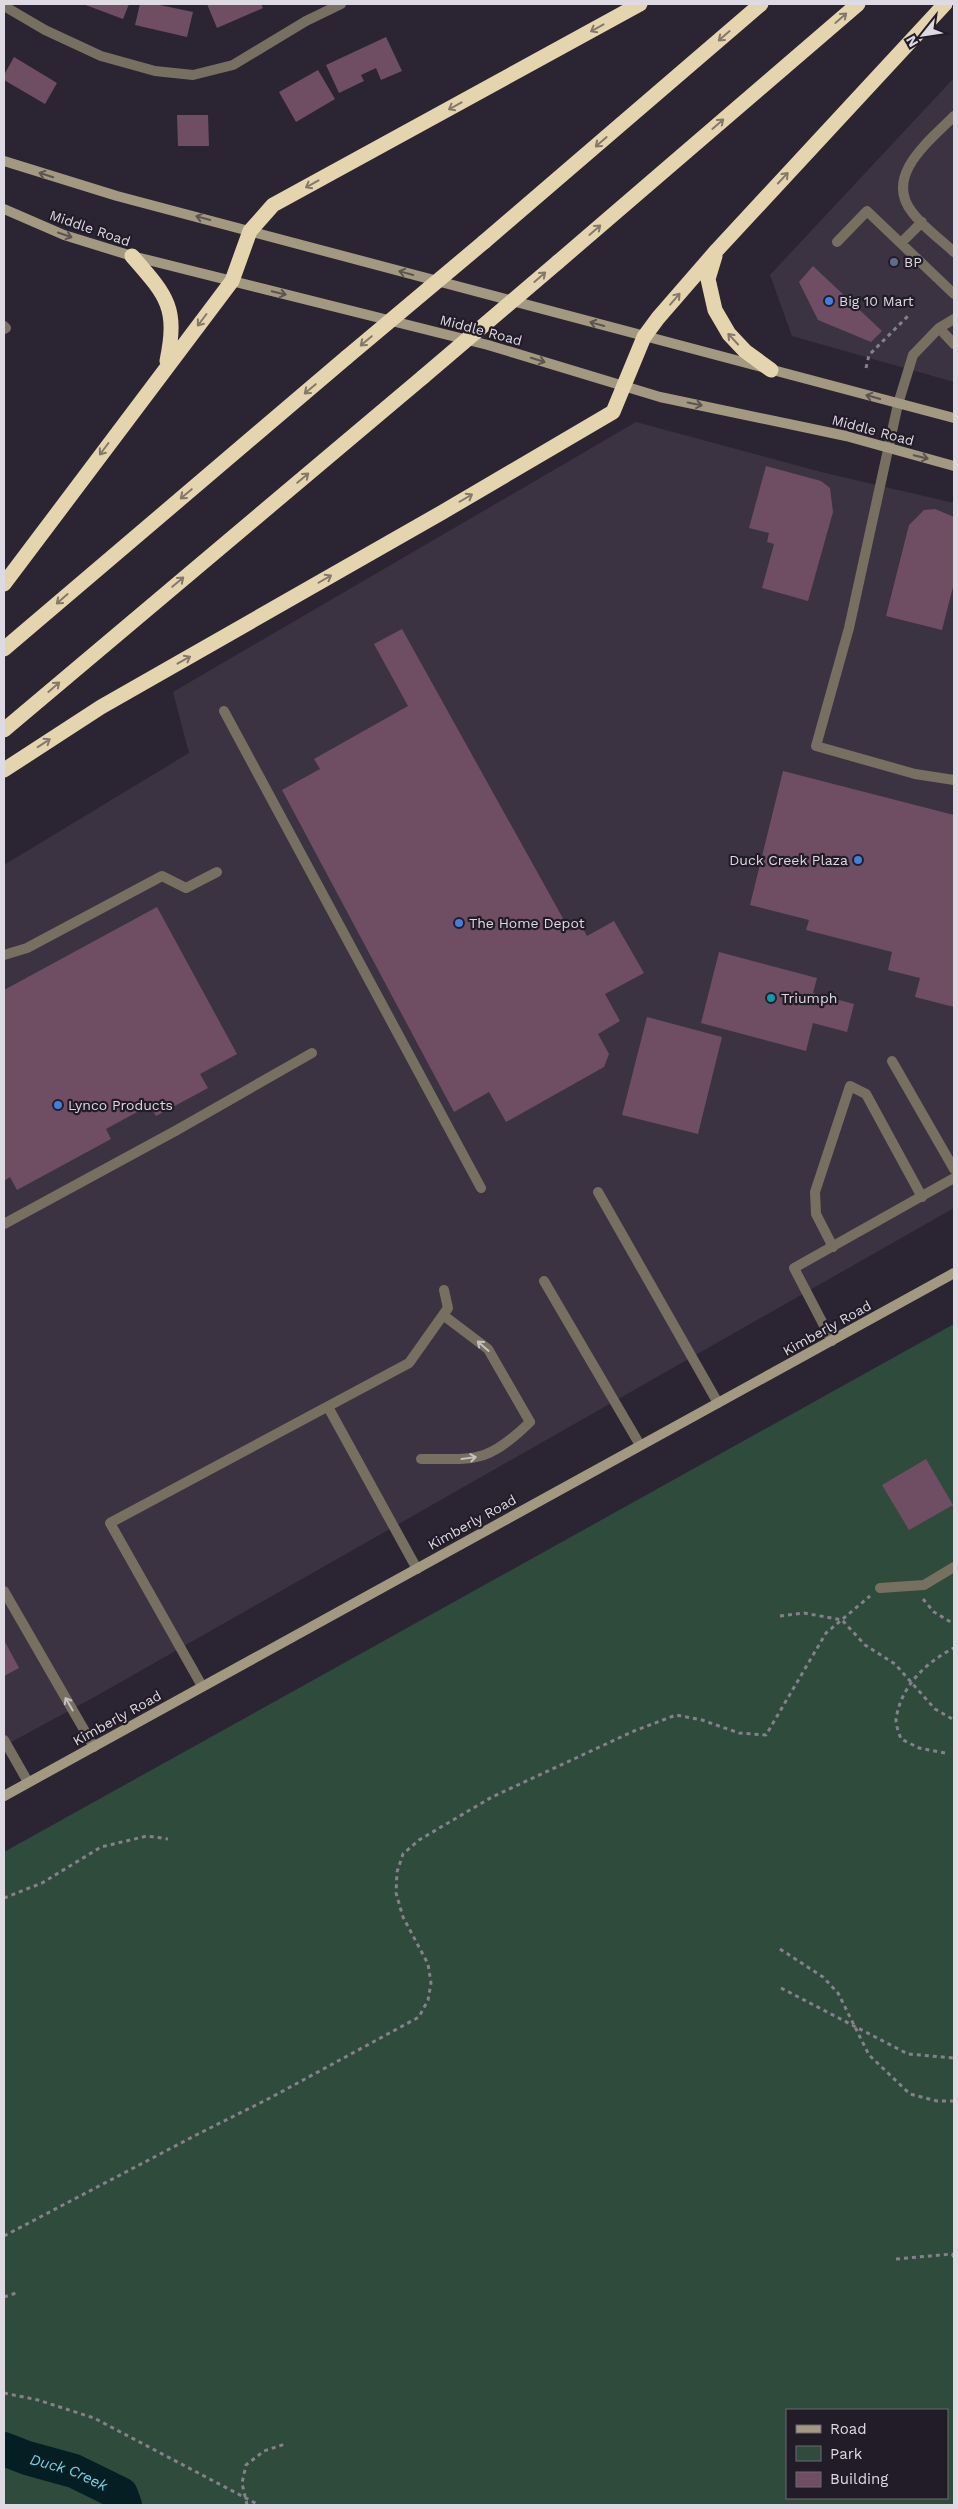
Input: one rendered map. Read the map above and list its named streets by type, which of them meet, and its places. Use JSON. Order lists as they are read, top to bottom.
{
  "streets": {
    "main road": ["Middle Road", "Kimberly Road"]
  },
  "water": ["Duck Creek"],
  "places": [
    "BP",
    "Big 10 Mart",
    "Duck Creek Plaza",
    "The Home Depot",
    "Triumph",
    "Lynco Products"
  ],
  "legend": ["Road", "Park", "Building"],
  "north": "bottom left"
}
